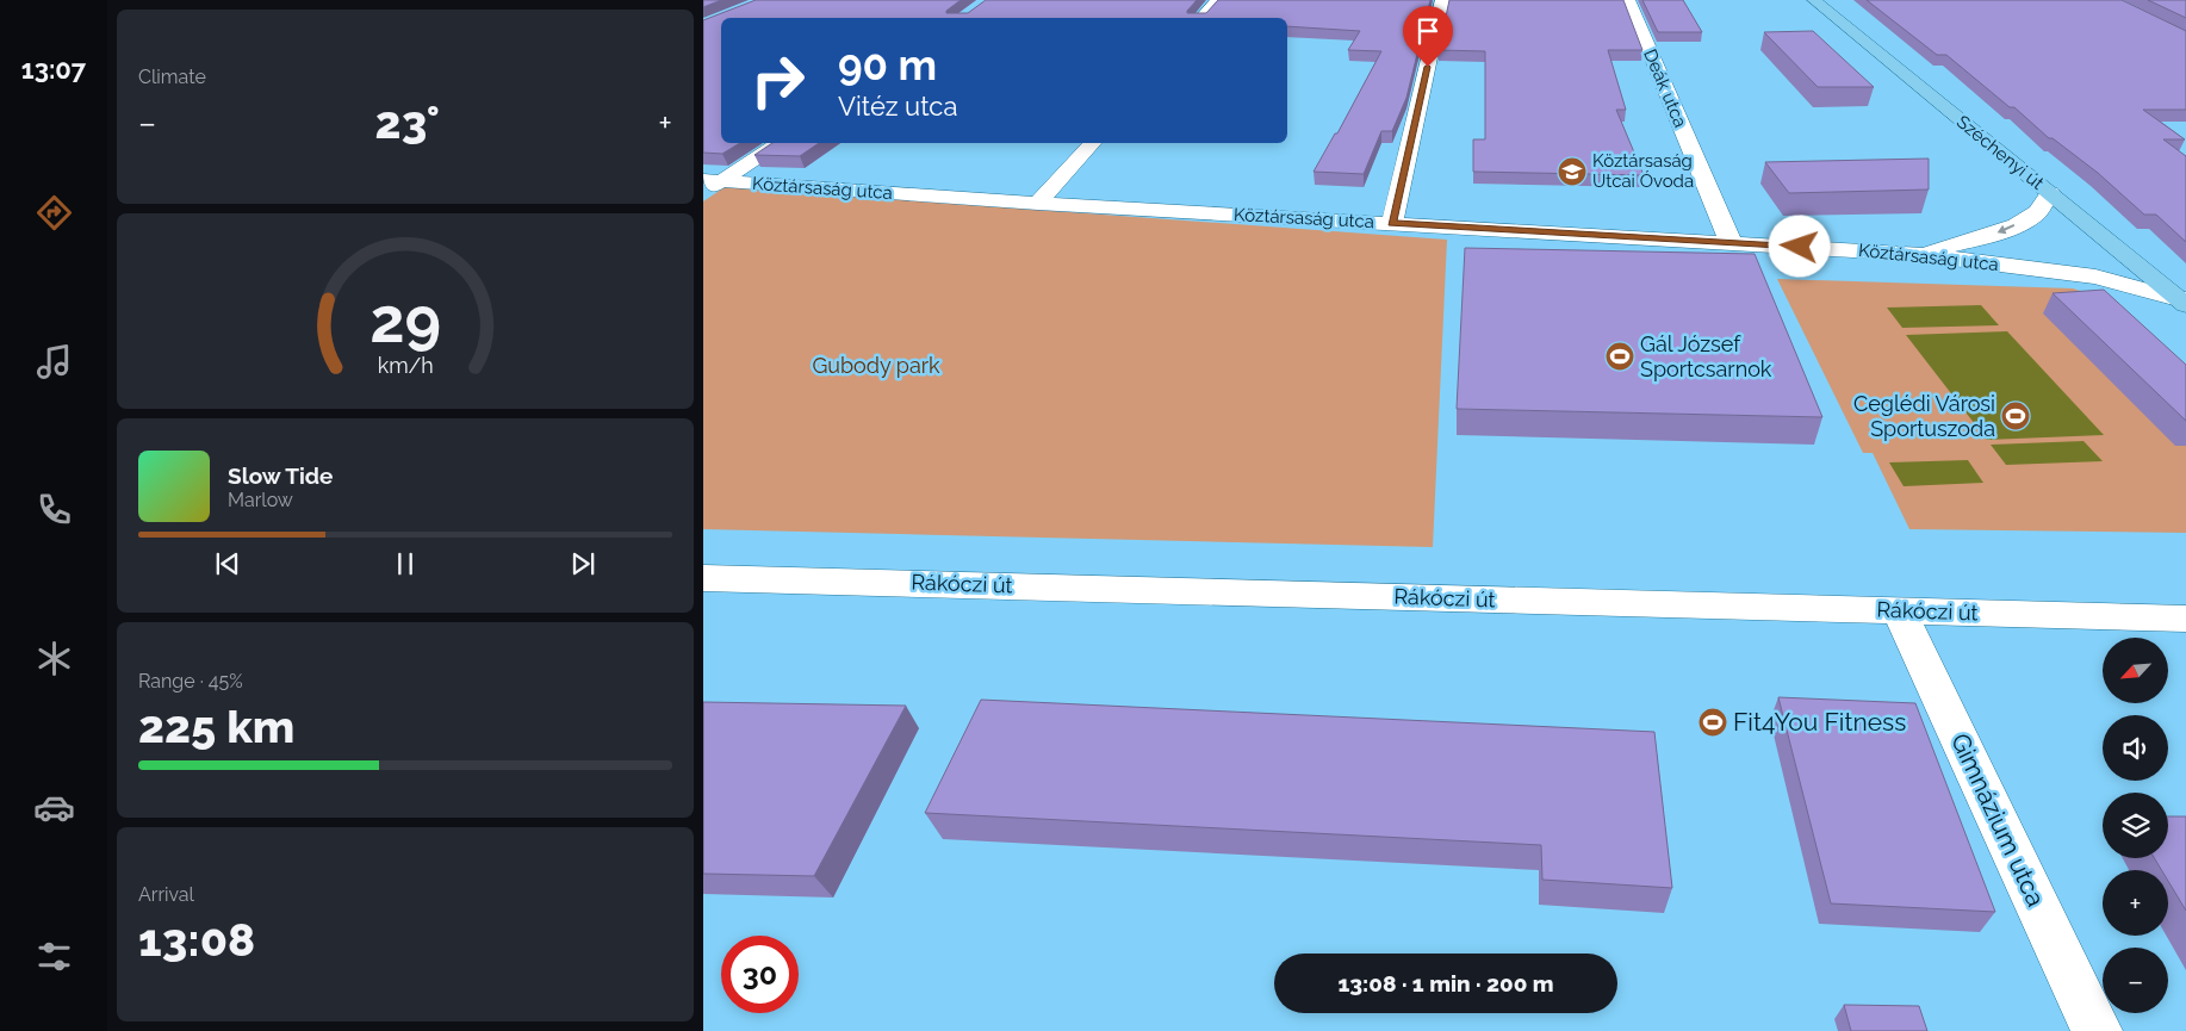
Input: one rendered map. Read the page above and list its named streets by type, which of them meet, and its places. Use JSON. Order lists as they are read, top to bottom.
{
  "streets": {
    "main road": ["Széchenyi út"],
    "street": [
      "Deák utca",
      "Köztársaság utca",
      "Rákóczi út",
      "Gimnázium utca"
    ]
  },
  "crossings": [
    ["Deák utca", "Köztársaság utca"],
    ["Széchenyi út", "Köztársaság utca"],
    ["Rákóczi út", "Gimnázium utca"]
  ],
  "parks": ["Gubody park"],
  "places": {
    "school or university": ["Köztársaság Utcai Óvoda"],
    "sports": ["Gál József Sportcsarnok", "Ceglédi Városi Sportuszoda", "Fit4You Fitness"]
  },
  "north": "bottom left",
  "page": {
    "tabs": "13:07",
    "tile": [
      "Climate",
      ["Range · 45%", "225 km"],
      ["Arrival", "13:08"]
    ],
    "turn": ["90 m", "Vitéz utca"],
    "heat": ["−", "23°", "+"],
    "song": ["Slow Tide", "Marlow"],
    "map_buttons": ["+", "−"],
    "limit": "30",
    "trip": "13:08 · 1 min · 200 m",
    "gauge": ["29", "km/h"]
  }
}
